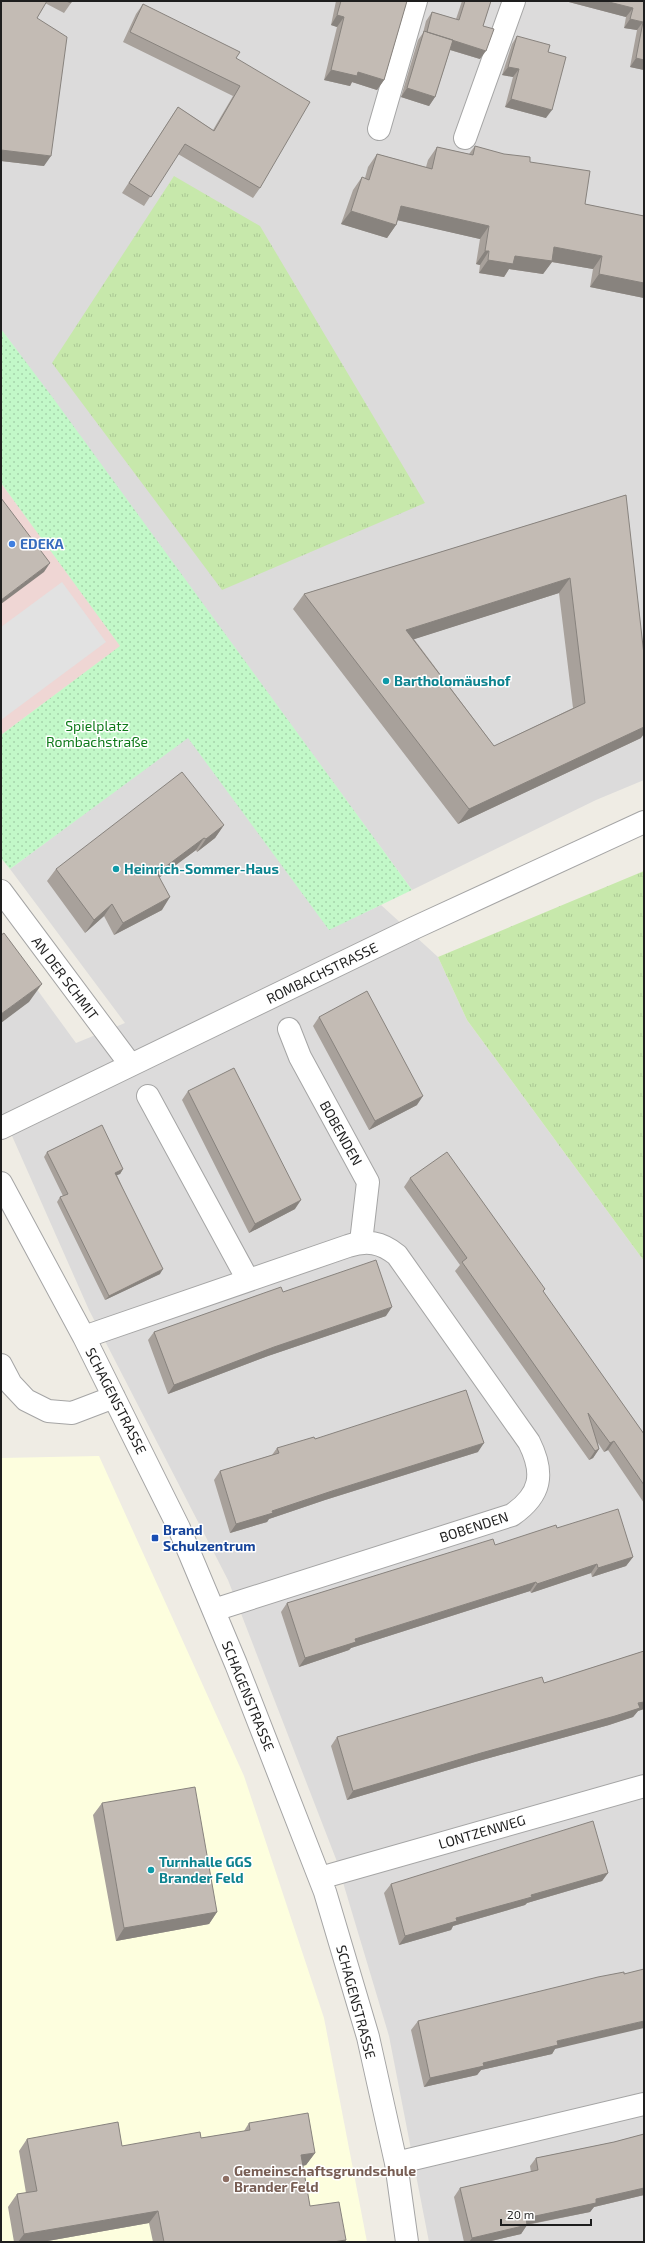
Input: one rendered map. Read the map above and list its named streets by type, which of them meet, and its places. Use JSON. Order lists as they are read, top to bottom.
{
  "streets": {
    "street": [
      "ROMBACHSTRASSE",
      "AN DER SCHMIT",
      "BOBENDEN",
      "SCHAGENSTRASSE",
      "LONTZENWEG"
    ]
  },
  "crossings": [
    ["ROMBACHSTRASSE", "AN DER SCHMIT"],
    ["BOBENDEN", "SCHAGENSTRASSE"],
    ["SCHAGENSTRASSE", "LONTZENWEG"]
  ],
  "parks": ["Spielplatz Rombachstraße"],
  "places": {
    "other": [
      "EDEKA",
      "Bartholomäushof",
      "Heinrich-Sommer-Haus",
      "Turnhalle GGS Brander Feld",
      "Gemeinschaftsgrundschule Brander Feld"
    ],
    "transit": ["Brand Schulzentrum"]
  },
  "scale_bar": "20 m"
}
